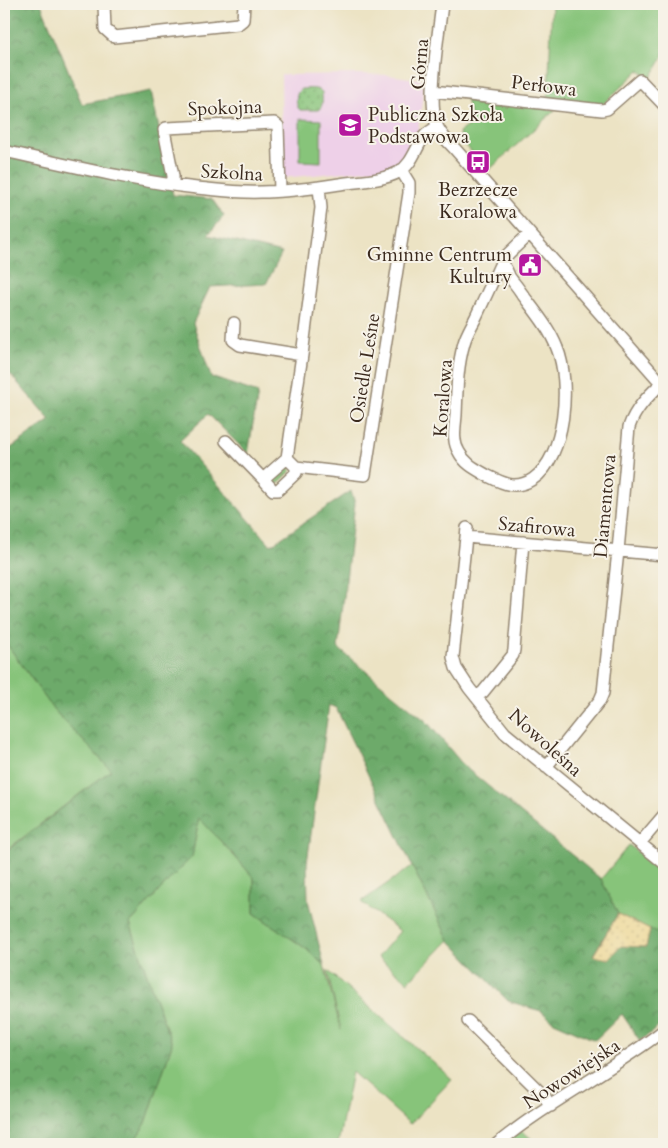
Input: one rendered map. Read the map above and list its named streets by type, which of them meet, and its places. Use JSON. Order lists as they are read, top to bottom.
{
  "streets": {
    "street": [
      "Górna",
      "Perłowa",
      "Spokojna",
      "Szkolna",
      "Osiedle Leśne",
      "Koralowa",
      "Diamentowa",
      "Szafirowa",
      "Nowoleśna",
      "Nowowiejska"
    ]
  },
  "crossings": [
    ["Górna", "Perłowa"],
    ["Spokojna", "Szkolna"],
    ["Szkolna", "Osiedle Leśne"],
    ["Diamentowa", "Szafirowa"],
    ["Diamentowa", "Nowoleśna"],
    ["Szafirowa", "Nowoleśna"]
  ],
  "places": {
    "school or university": ["Publiczna Szkoła Podstawowa"],
    "bus stop": ["Bezrzecze Koralowa"],
    "public building": ["Gminne Centrum Kultury"]
  }
}
